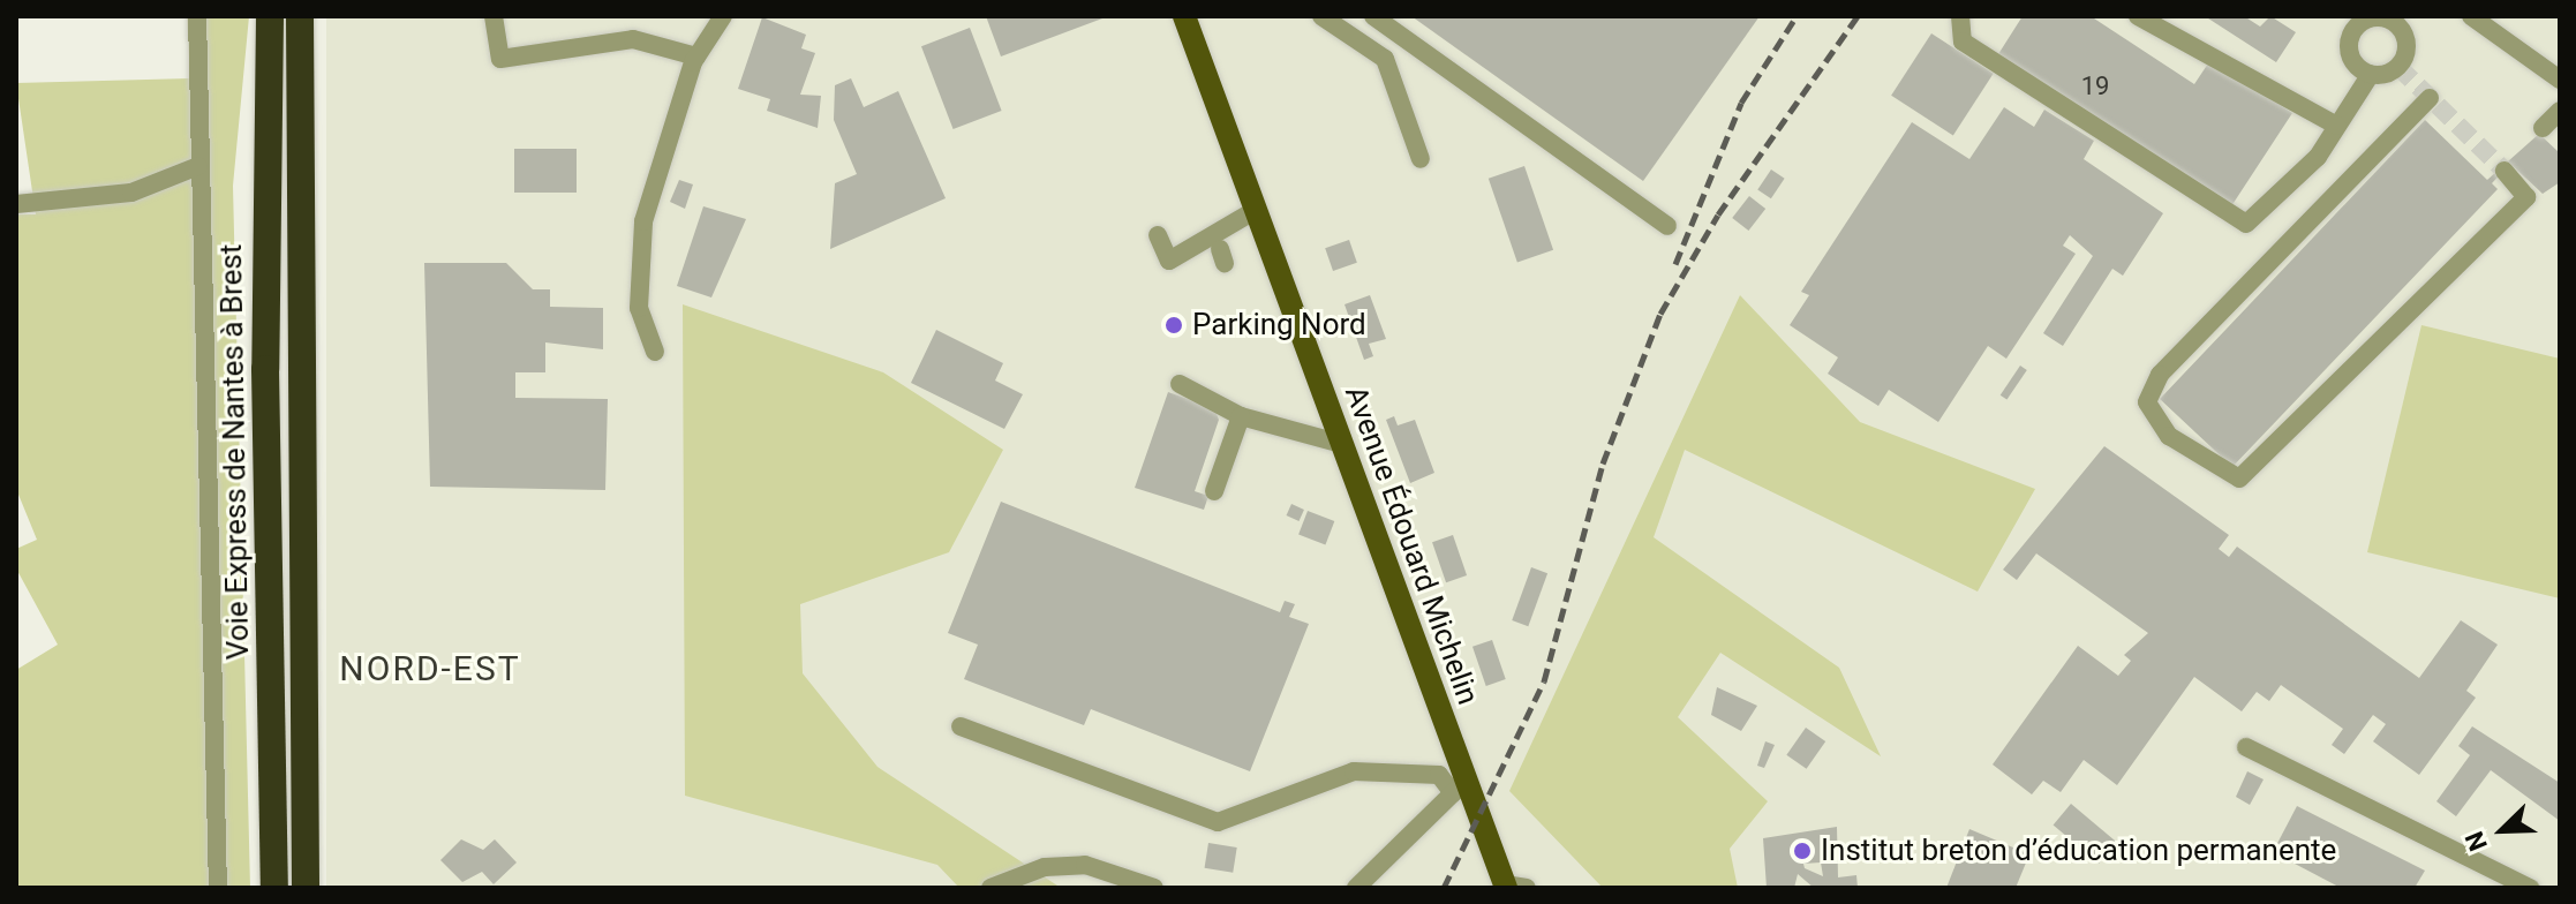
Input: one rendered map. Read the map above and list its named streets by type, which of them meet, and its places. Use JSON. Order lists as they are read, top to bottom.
{
  "streets": {
    "highway": ["Voie Express de Nantes à Brest"],
    "main road": ["Avenue Édouard Michelin"]
  },
  "districts": ["NORD-EST"],
  "places": ["Parking Nord", "Institut breton d’éducation permanente"],
  "house_numbers": ["19"],
  "north": "bottom left"
}
